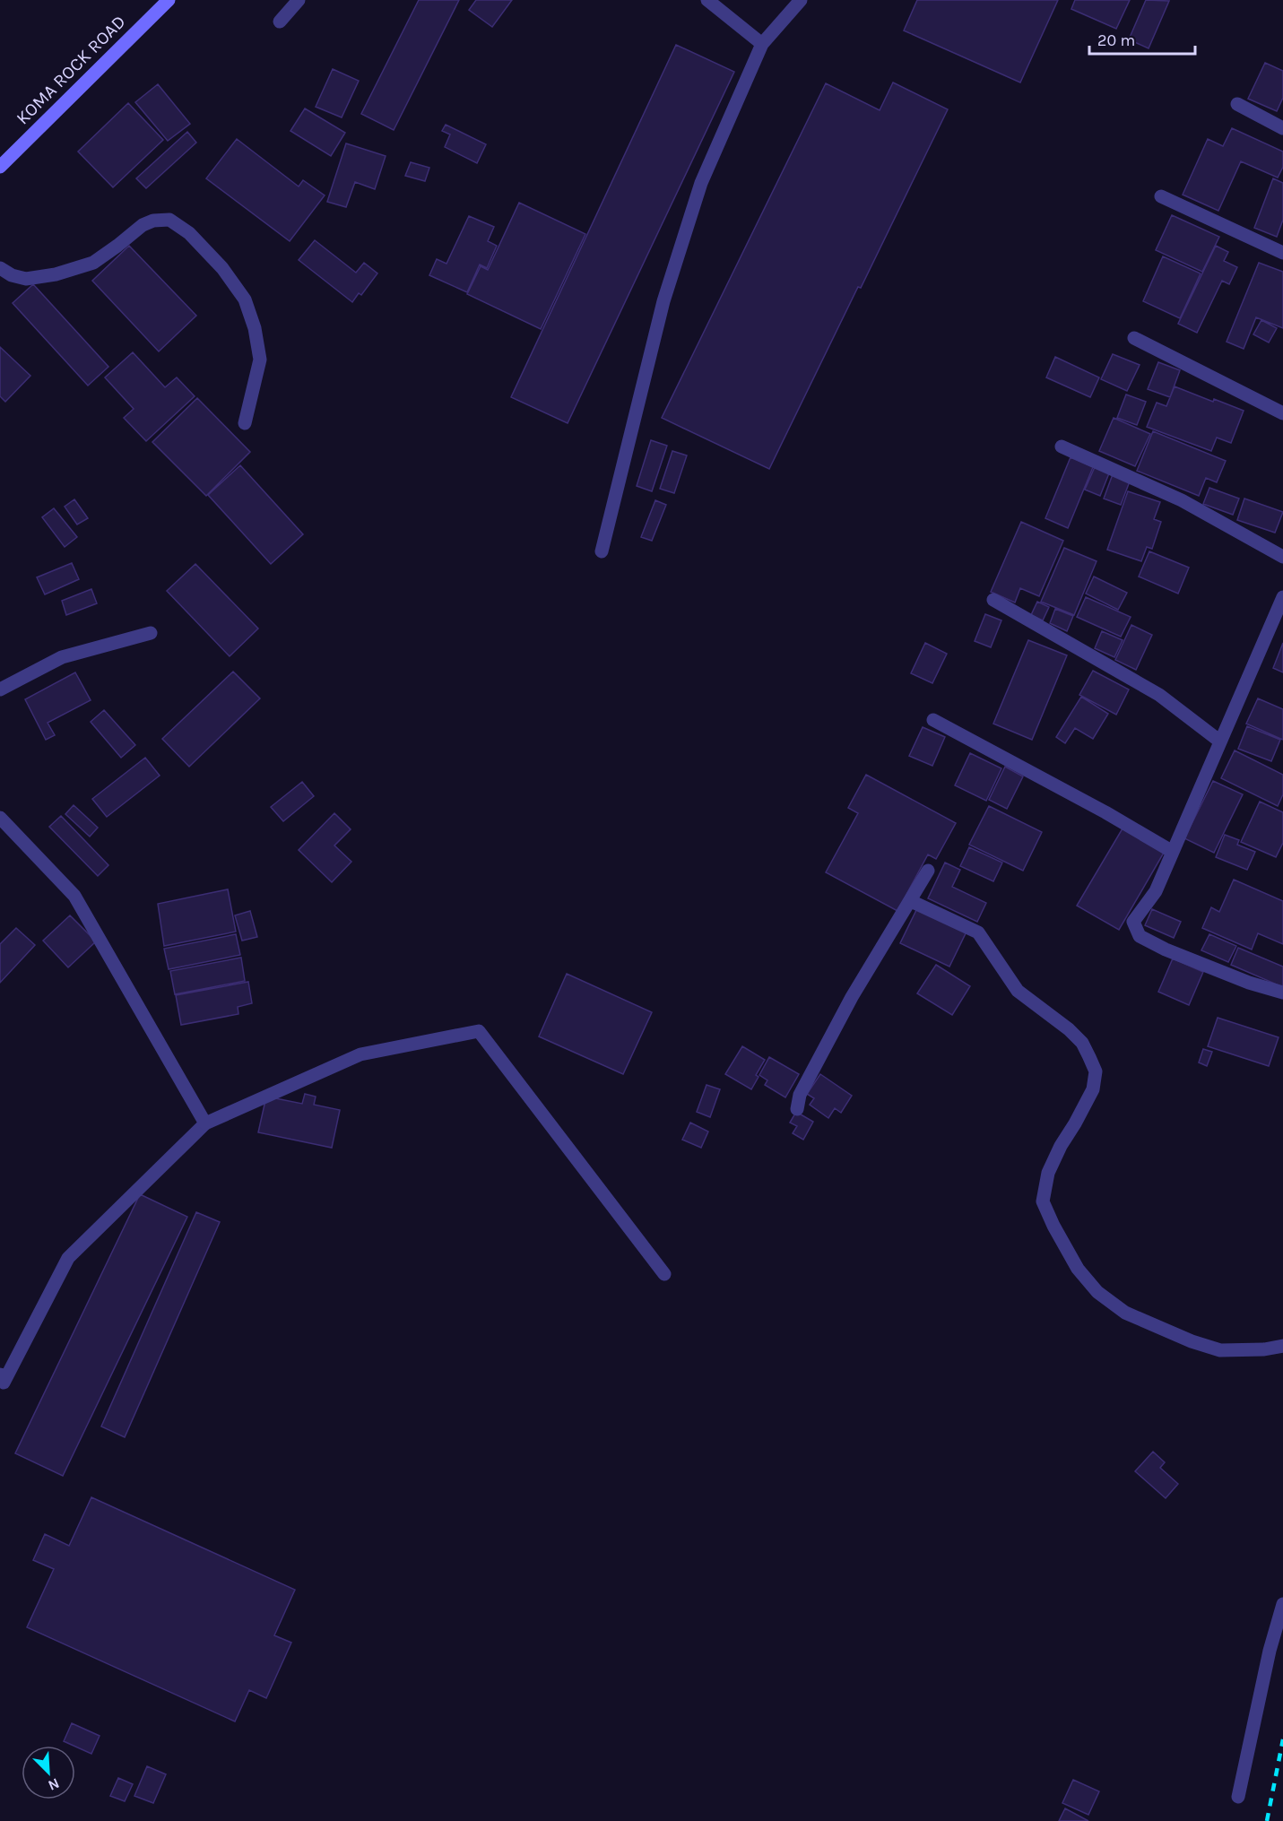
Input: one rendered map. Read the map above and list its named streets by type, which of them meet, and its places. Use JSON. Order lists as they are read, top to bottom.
{
  "streets": {
    "main road": ["KOMA ROCK ROAD"]
  },
  "scale_bar": "20 m",
  "north": "bottom right"
}
